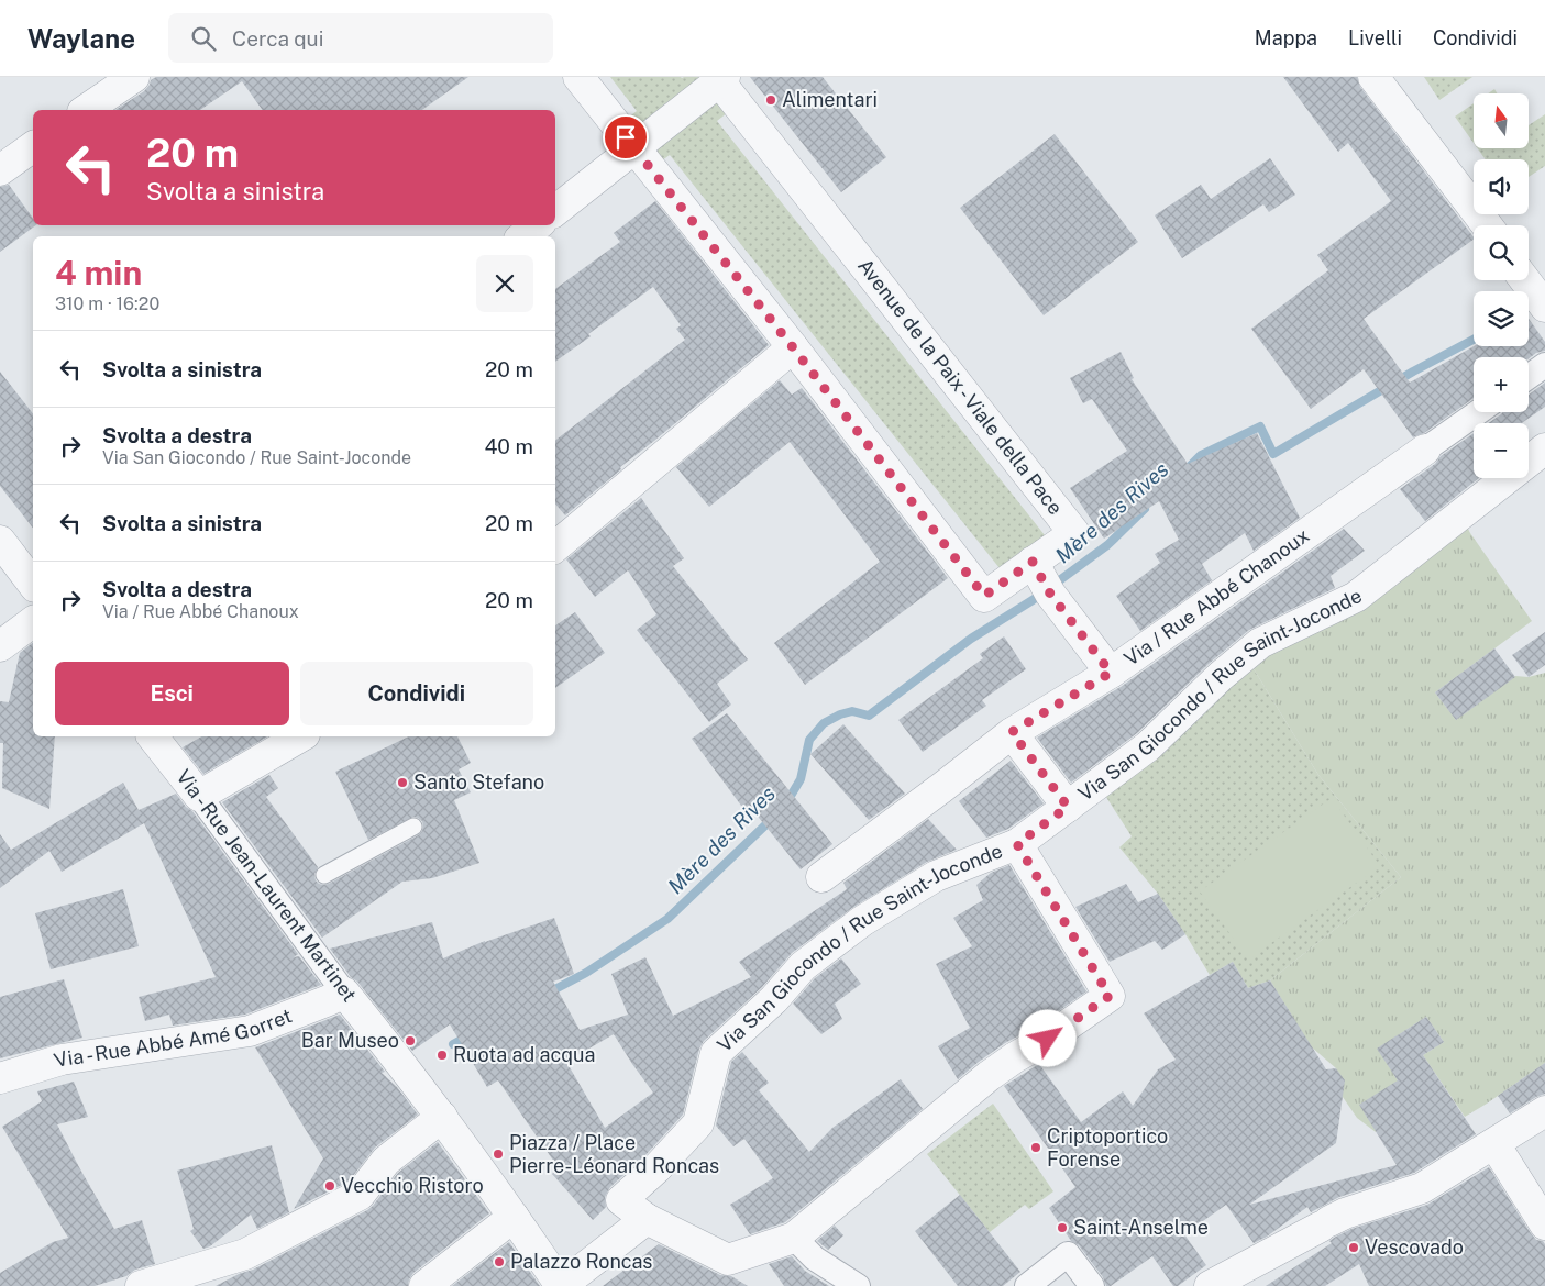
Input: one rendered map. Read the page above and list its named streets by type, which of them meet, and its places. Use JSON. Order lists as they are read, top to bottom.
{
  "streets": {
    "street": [
      "Avenue de la Paix - Viale della Pace",
      "Via / Rue Abbé Chanoux",
      "Via San Giocondo / Rue Saint-Joconde",
      "Via - Rue Jean-Laurent Martinet",
      "Via - Rue Abbé Amé Gorret"
    ]
  },
  "crossings": [
    ["Via - Rue Jean-Laurent Martinet", "Via - Rue Abbé Amé Gorret"]
  ],
  "water": ["Mère des Rives"],
  "places": [
    "Alimentari",
    "Santo Stefano",
    "Bar Museo",
    "Ruota ad acqua",
    "Criptoportico Forense",
    "Piazza / Place Pierre-Léonard Roncas",
    "Vecchio Ristoro",
    "Saint-Anselme",
    "Vescovado",
    "Palazzo Roncas"
  ],
  "north": "top",
  "page": {
    "header": "Waylane",
    "search": "Cerca qui",
    "nav": ["Mappa", "Livelli", "Condividi"],
    "map_buttons": ["+", "−"],
    "turn": ["20 m", "Svolta a sinistra"],
    "heading": ["4 min", "310 m · 16:20"],
    "list": [
      {
        "name": "Svolta a sinistra",
        "value": "20 m"
      },
      {
        "name": "Svolta a destra",
        "note": "Via San Giocondo / Rue Saint-Joconde",
        "value": "40 m"
      },
      {
        "name": "Svolta a sinistra",
        "value": "20 m"
      },
      {
        "name": "Svolta a destra",
        "note": "Via / Rue Abbé Chanoux",
        "value": "20 m"
      }
    ],
    "buttons": ["Esci", "Condividi"]
  }
}
